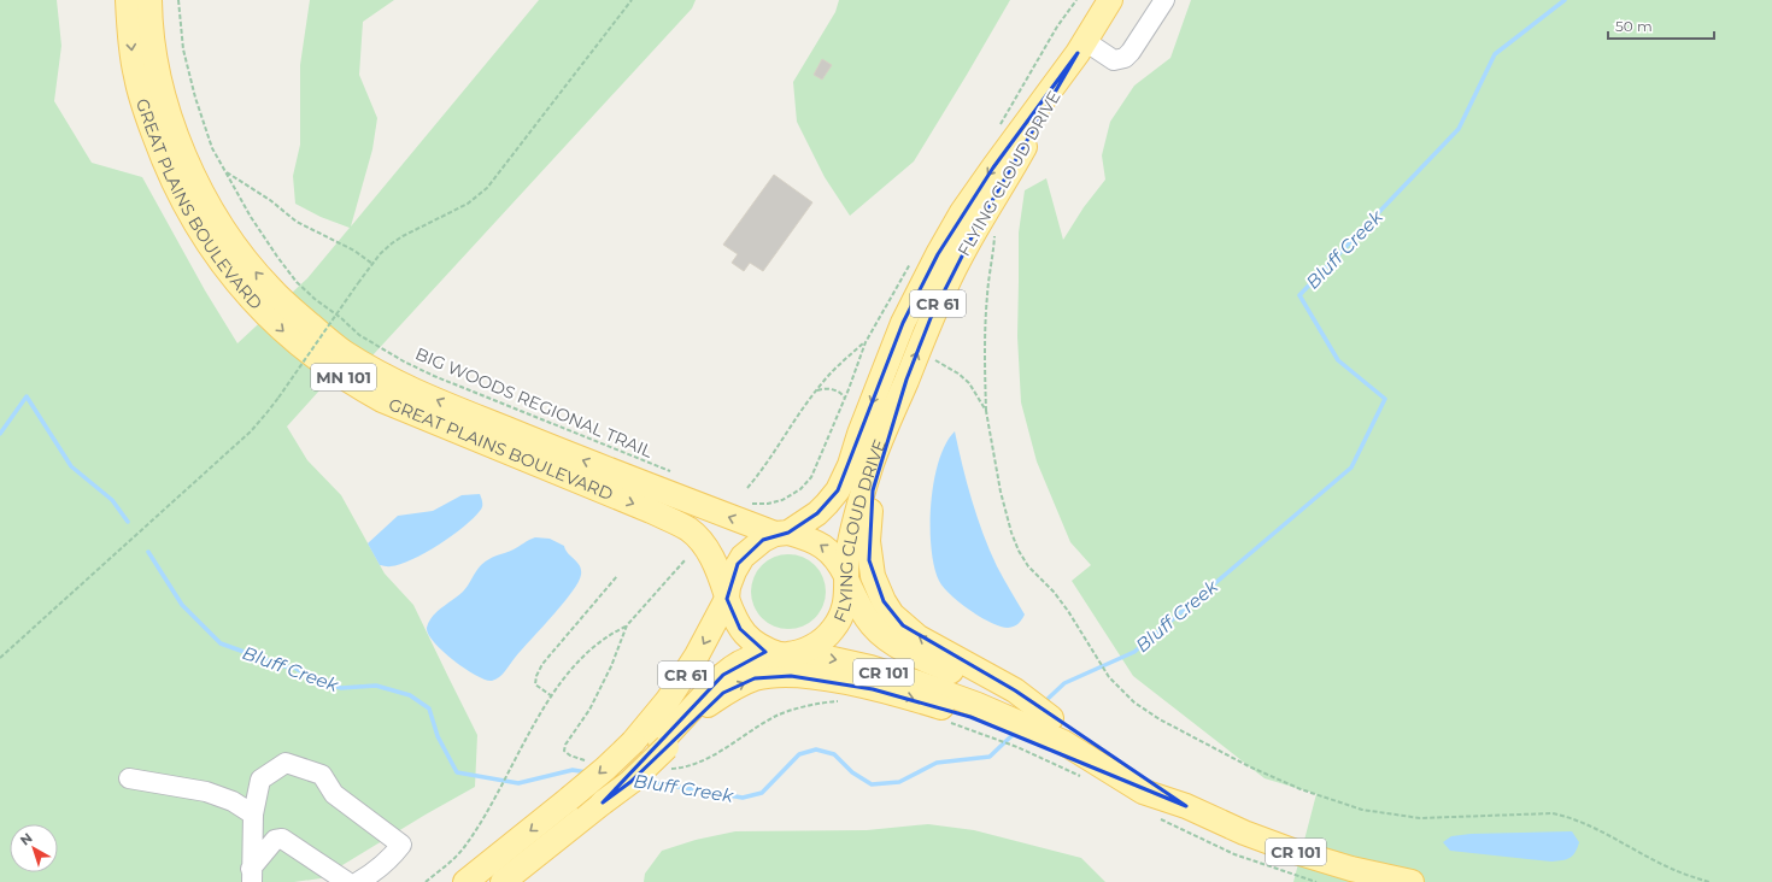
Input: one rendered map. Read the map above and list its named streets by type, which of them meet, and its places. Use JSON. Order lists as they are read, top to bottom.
{
  "streets": {
    "main road": [
      "FLYING CLOUD DRIVE",
      "GREAT PLAINS BOULEVARD",
      "CR 61",
      "MN 101",
      "CR 101"
    ],
    "path": ["BIG WOODS REGIONAL TRAIL"]
  },
  "crossings": [
    ["FLYING CLOUD DRIVE", "GREAT PLAINS BOULEVARD"],
    ["FLYING CLOUD DRIVE", "CR 101"],
    ["GREAT PLAINS BOULEVARD", "CR 101"]
  ],
  "water": ["Bluff Creek"],
  "scale_bar": "50 m",
  "north": "top left"
}
